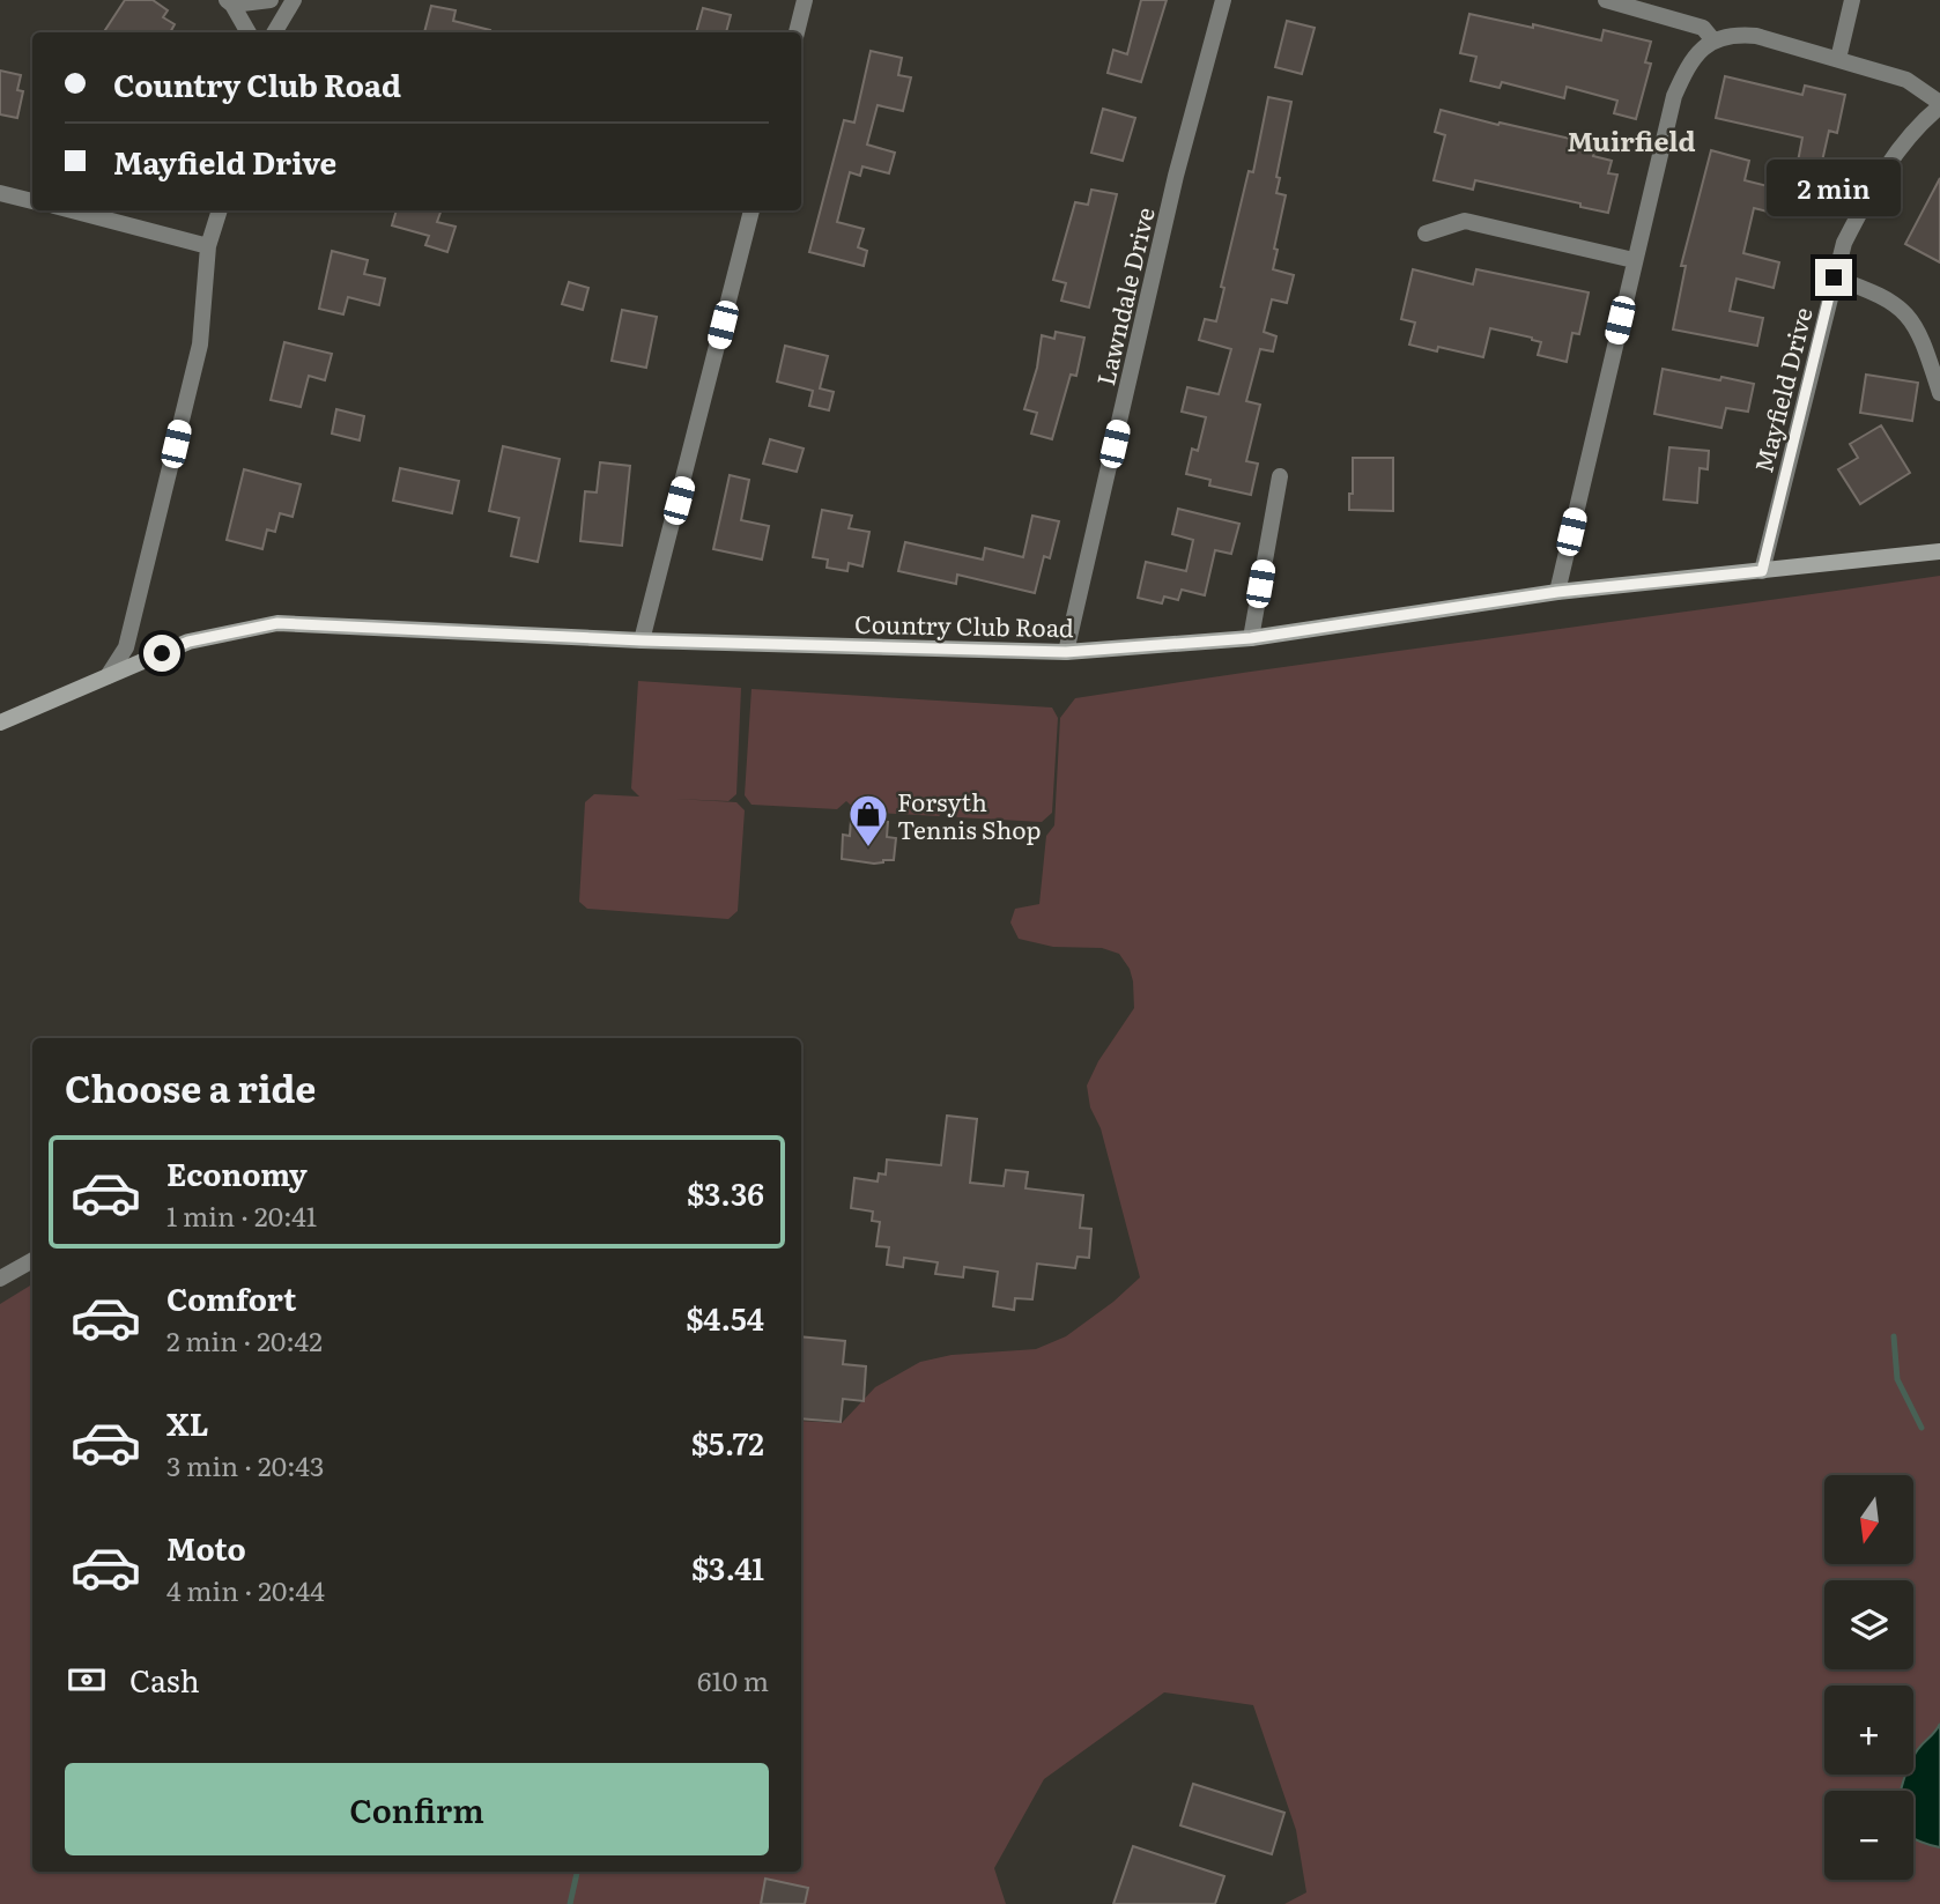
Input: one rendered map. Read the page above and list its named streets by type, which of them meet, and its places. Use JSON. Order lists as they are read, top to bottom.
{
  "streets": {
    "main road": ["Country Club Road"],
    "street": ["Lawndale Drive", "Mayfield Drive"]
  },
  "crossings": [
    ["Lawndale Drive", "Country Club Road"],
    ["Mayfield Drive", "Country Club Road"]
  ],
  "districts": ["Muirfield"],
  "places": {
    "shop": ["Forsyth Tennis Shop"]
  },
  "north": "bottom",
  "page": {
    "banner": ["Country Club Road", "Mayfield Drive"],
    "bubble": "2 min",
    "heading": "Choose a ride",
    "list": [
      {
        "name": "Economy",
        "note": "1 min · 20:41",
        "value": "$3.36"
      },
      {
        "name": "Comfort",
        "note": "2 min · 20:42",
        "value": "$4.54"
      },
      {
        "name": "XL",
        "note": "3 min · 20:43",
        "value": "$5.72"
      },
      {
        "name": "Moto",
        "note": "4 min · 20:44",
        "value": "$3.41"
      }
    ],
    "map_buttons": ["+", "−"],
    "pay": ["Cash", "610 m"],
    "buttons": "Confirm"
  }
}
